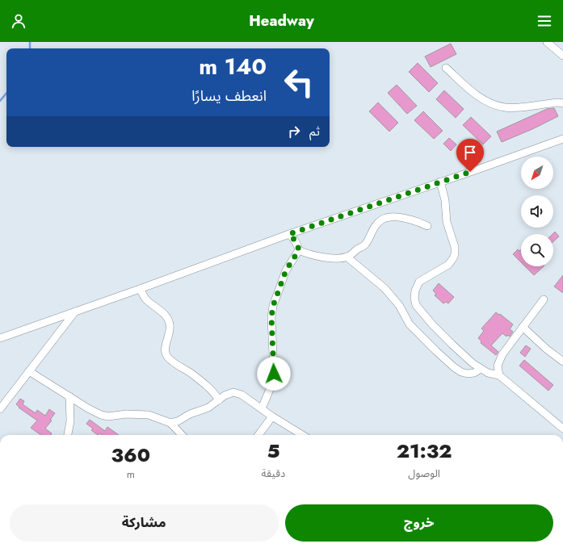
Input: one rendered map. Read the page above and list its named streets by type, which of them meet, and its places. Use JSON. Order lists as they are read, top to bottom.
{
  "north": "bottom left",
  "page": {
    "header": "Headway",
    "turn": ["140 m", "انعطف يسارًا"],
    "then": "ثم",
    "eta": [
      "21:32",
      "الوصول",
      "5",
      "دقيقة",
      "360",
      "m"
    ],
    "buttons": ["خروج", "مشاركة"]
  }
}
